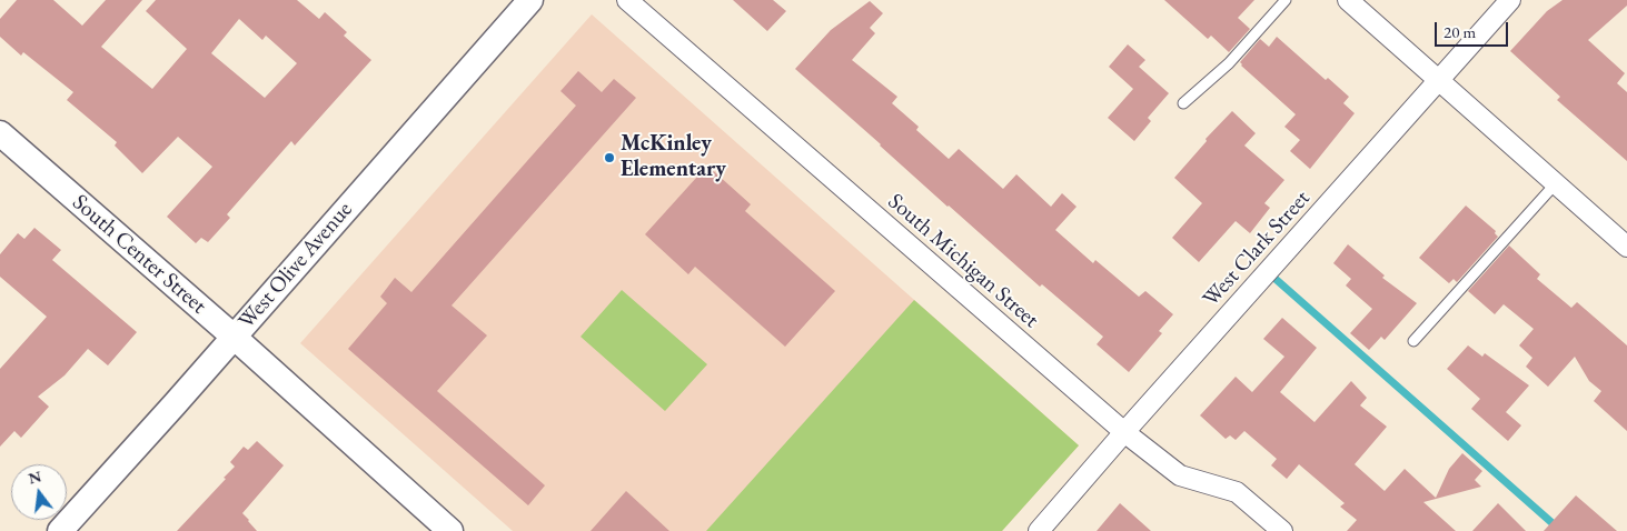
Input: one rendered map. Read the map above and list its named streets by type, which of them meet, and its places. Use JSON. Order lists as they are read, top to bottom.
{
  "streets": {
    "street": [
      "West Clark Street",
      "South Center Street",
      "South Michigan Street",
      "West Olive Avenue"
    ]
  },
  "crossings": [
    ["West Clark Street", "South Michigan Street"],
    ["South Center Street", "West Olive Avenue"]
  ],
  "places": ["McKinley Elementary"],
  "scale_bar": "20 m",
  "north": "top"
}
